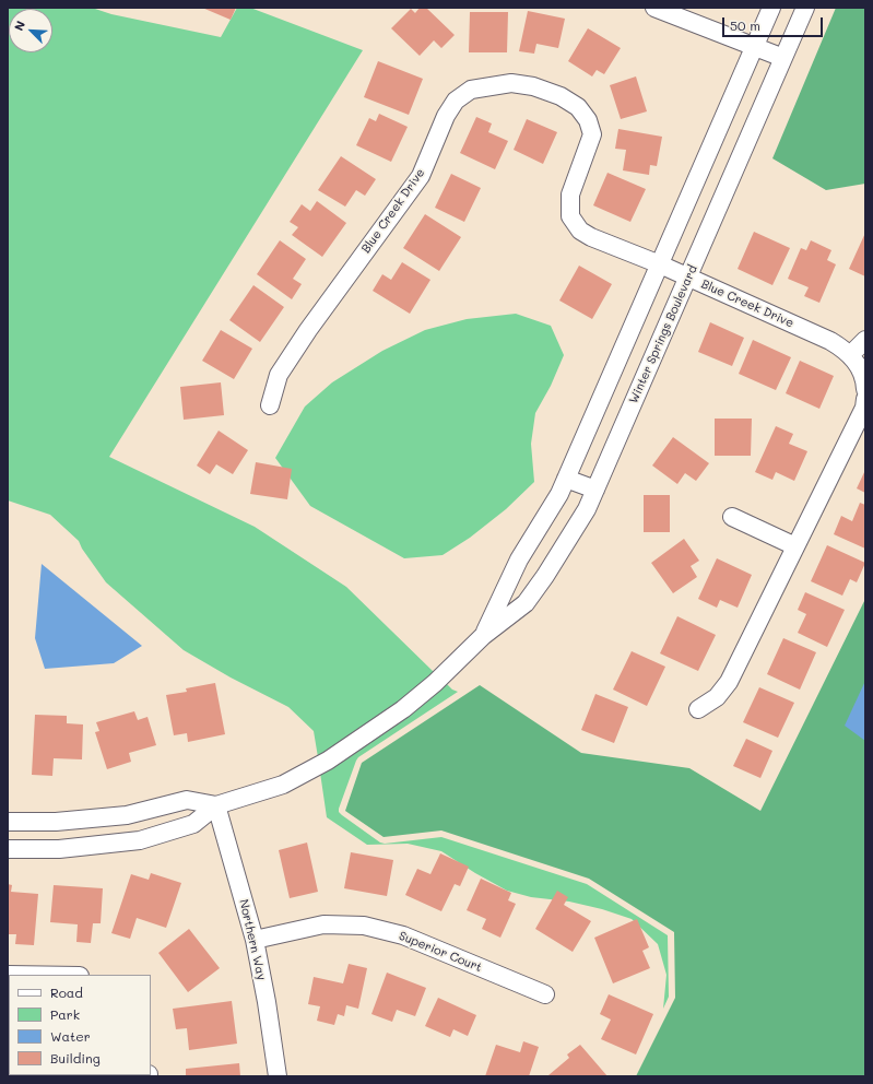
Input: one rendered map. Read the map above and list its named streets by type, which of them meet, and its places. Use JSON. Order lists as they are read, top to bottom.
{
  "streets": {
    "street": [
      "Blue Creek Drive",
      "Winter Springs Boulevard",
      "Northern Way",
      "Superior Court"
    ]
  },
  "crossings": [
    ["Blue Creek Drive", "Winter Springs Boulevard"],
    ["Winter Springs Boulevard", "Northern Way"],
    ["Northern Way", "Superior Court"]
  ],
  "legend": [
    "Road",
    "Park",
    "Water",
    "Building"
  ],
  "scale_bar": "50 m",
  "north": "top left"
}
